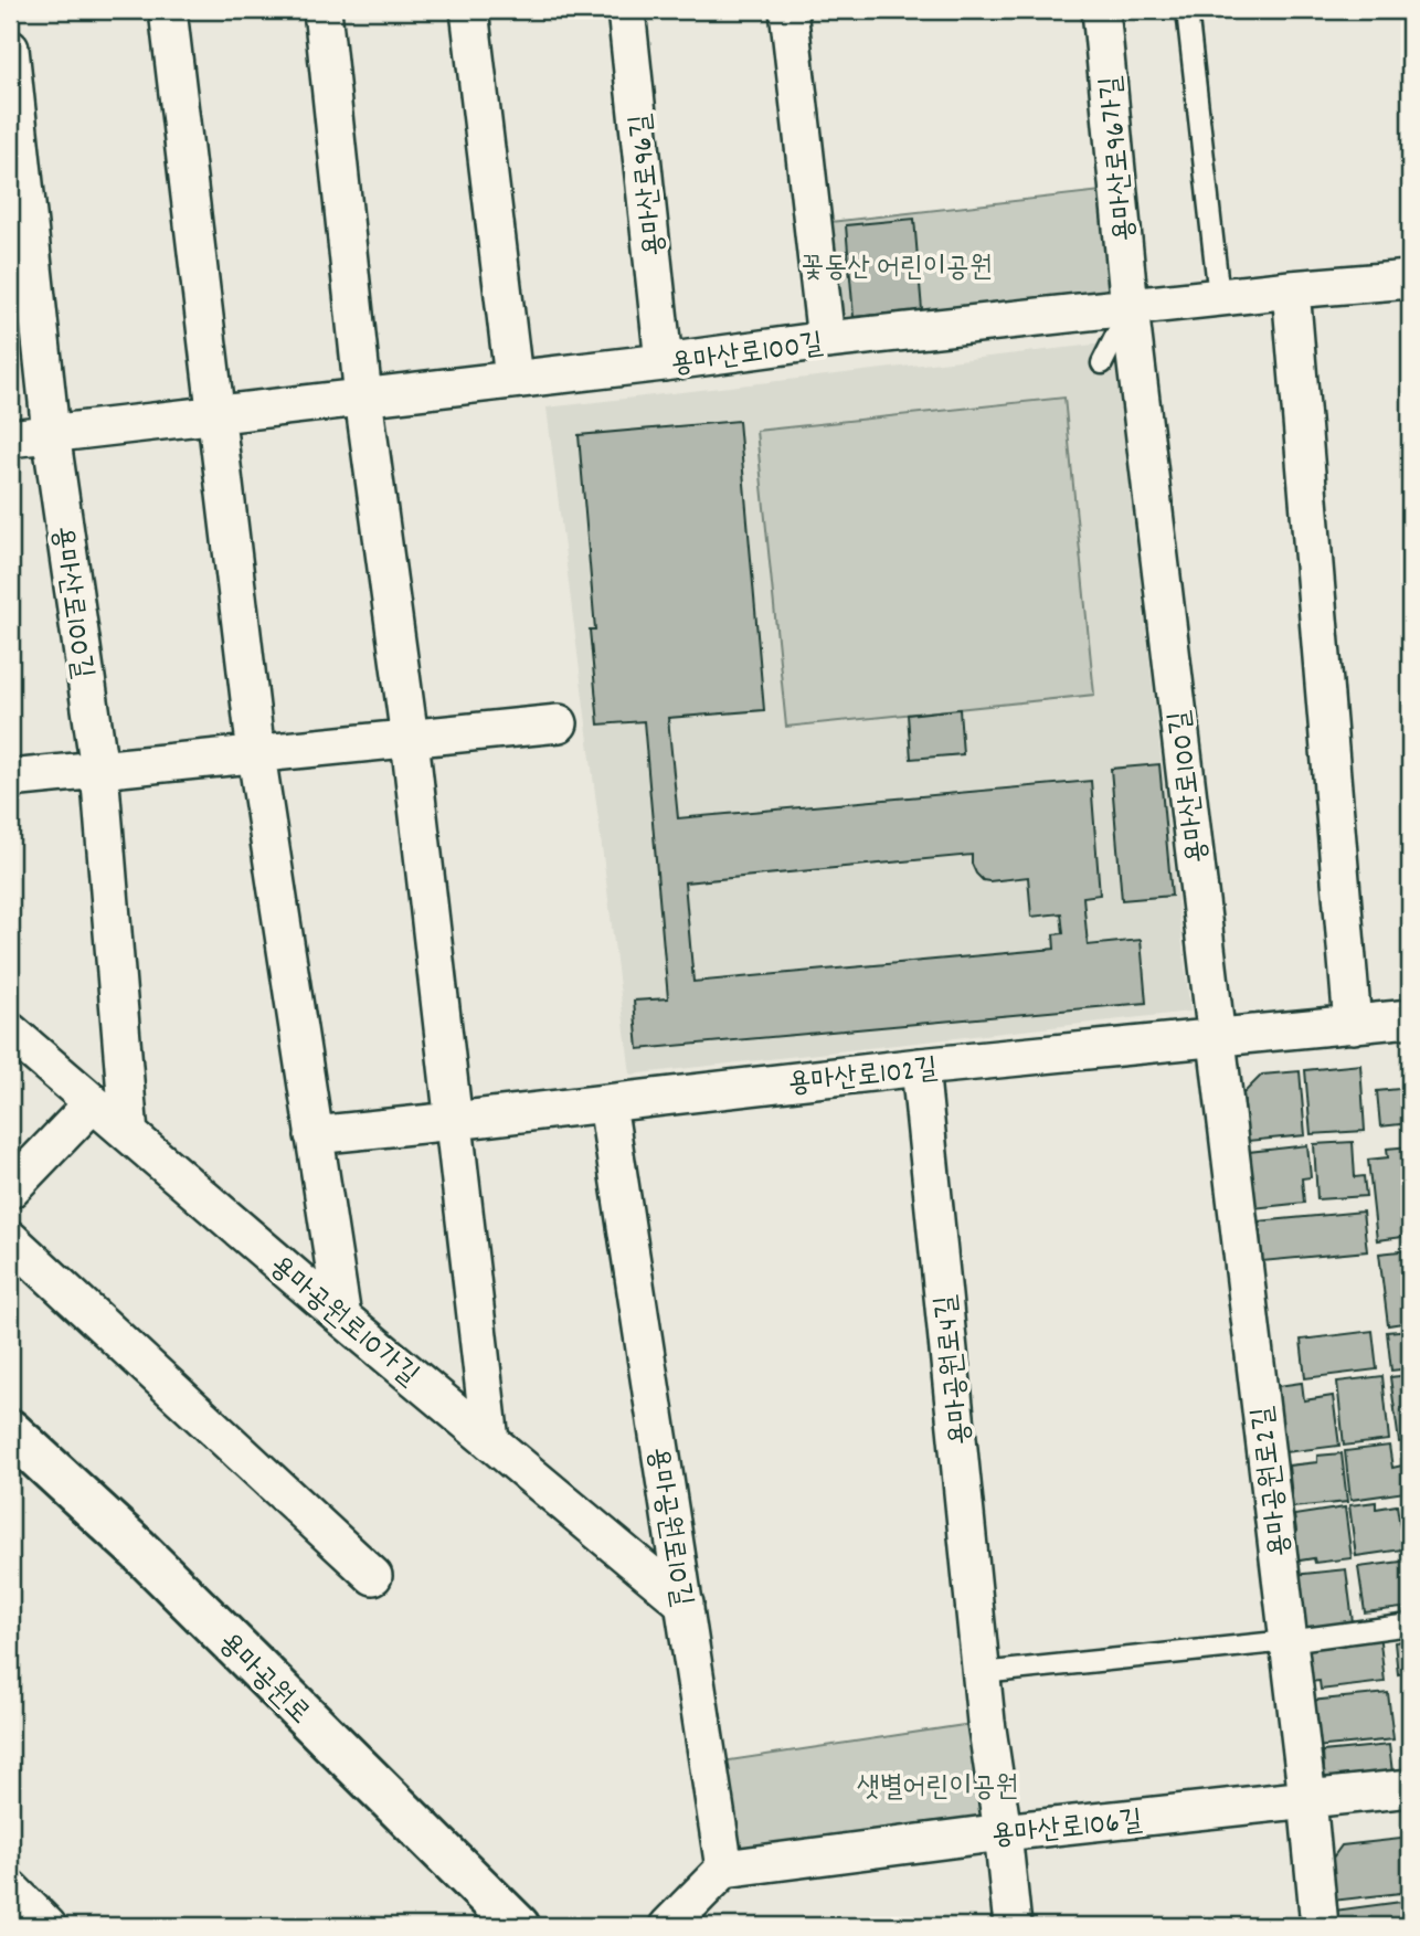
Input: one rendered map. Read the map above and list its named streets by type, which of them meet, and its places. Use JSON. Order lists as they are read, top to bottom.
{
  "streets": {
    "street": [
      "용마산로96가길",
      "용마산로96길",
      "용마산로100길",
      "용마산로102길",
      "용마공원로10가길",
      "용마공원로4길",
      "용마공원로2길",
      "용마공원로10길",
      "용마공원로",
      "용마산로106길"
    ]
  },
  "crossings": [
    ["용마산로96가길", "용마산로100길"],
    ["용마산로96길", "용마산로100길"],
    ["용마산로100길", "용마산로102길"],
    ["용마산로100길", "용마공원로10가길"],
    ["용마산로100길", "용마공원로2길"],
    ["용마산로102길", "용마공원로4길"],
    ["용마산로102길", "용마공원로2길"],
    ["용마산로102길", "용마공원로10길"],
    ["용마공원로10가길", "용마공원로10길"],
    ["용마공원로4길", "용마산로106길"],
    ["용마공원로2길", "용마산로106길"],
    ["용마공원로10길", "용마산로106길"]
  ],
  "parks": ["꽃동산 어린이공원", "샛별어린이공원"]
}
